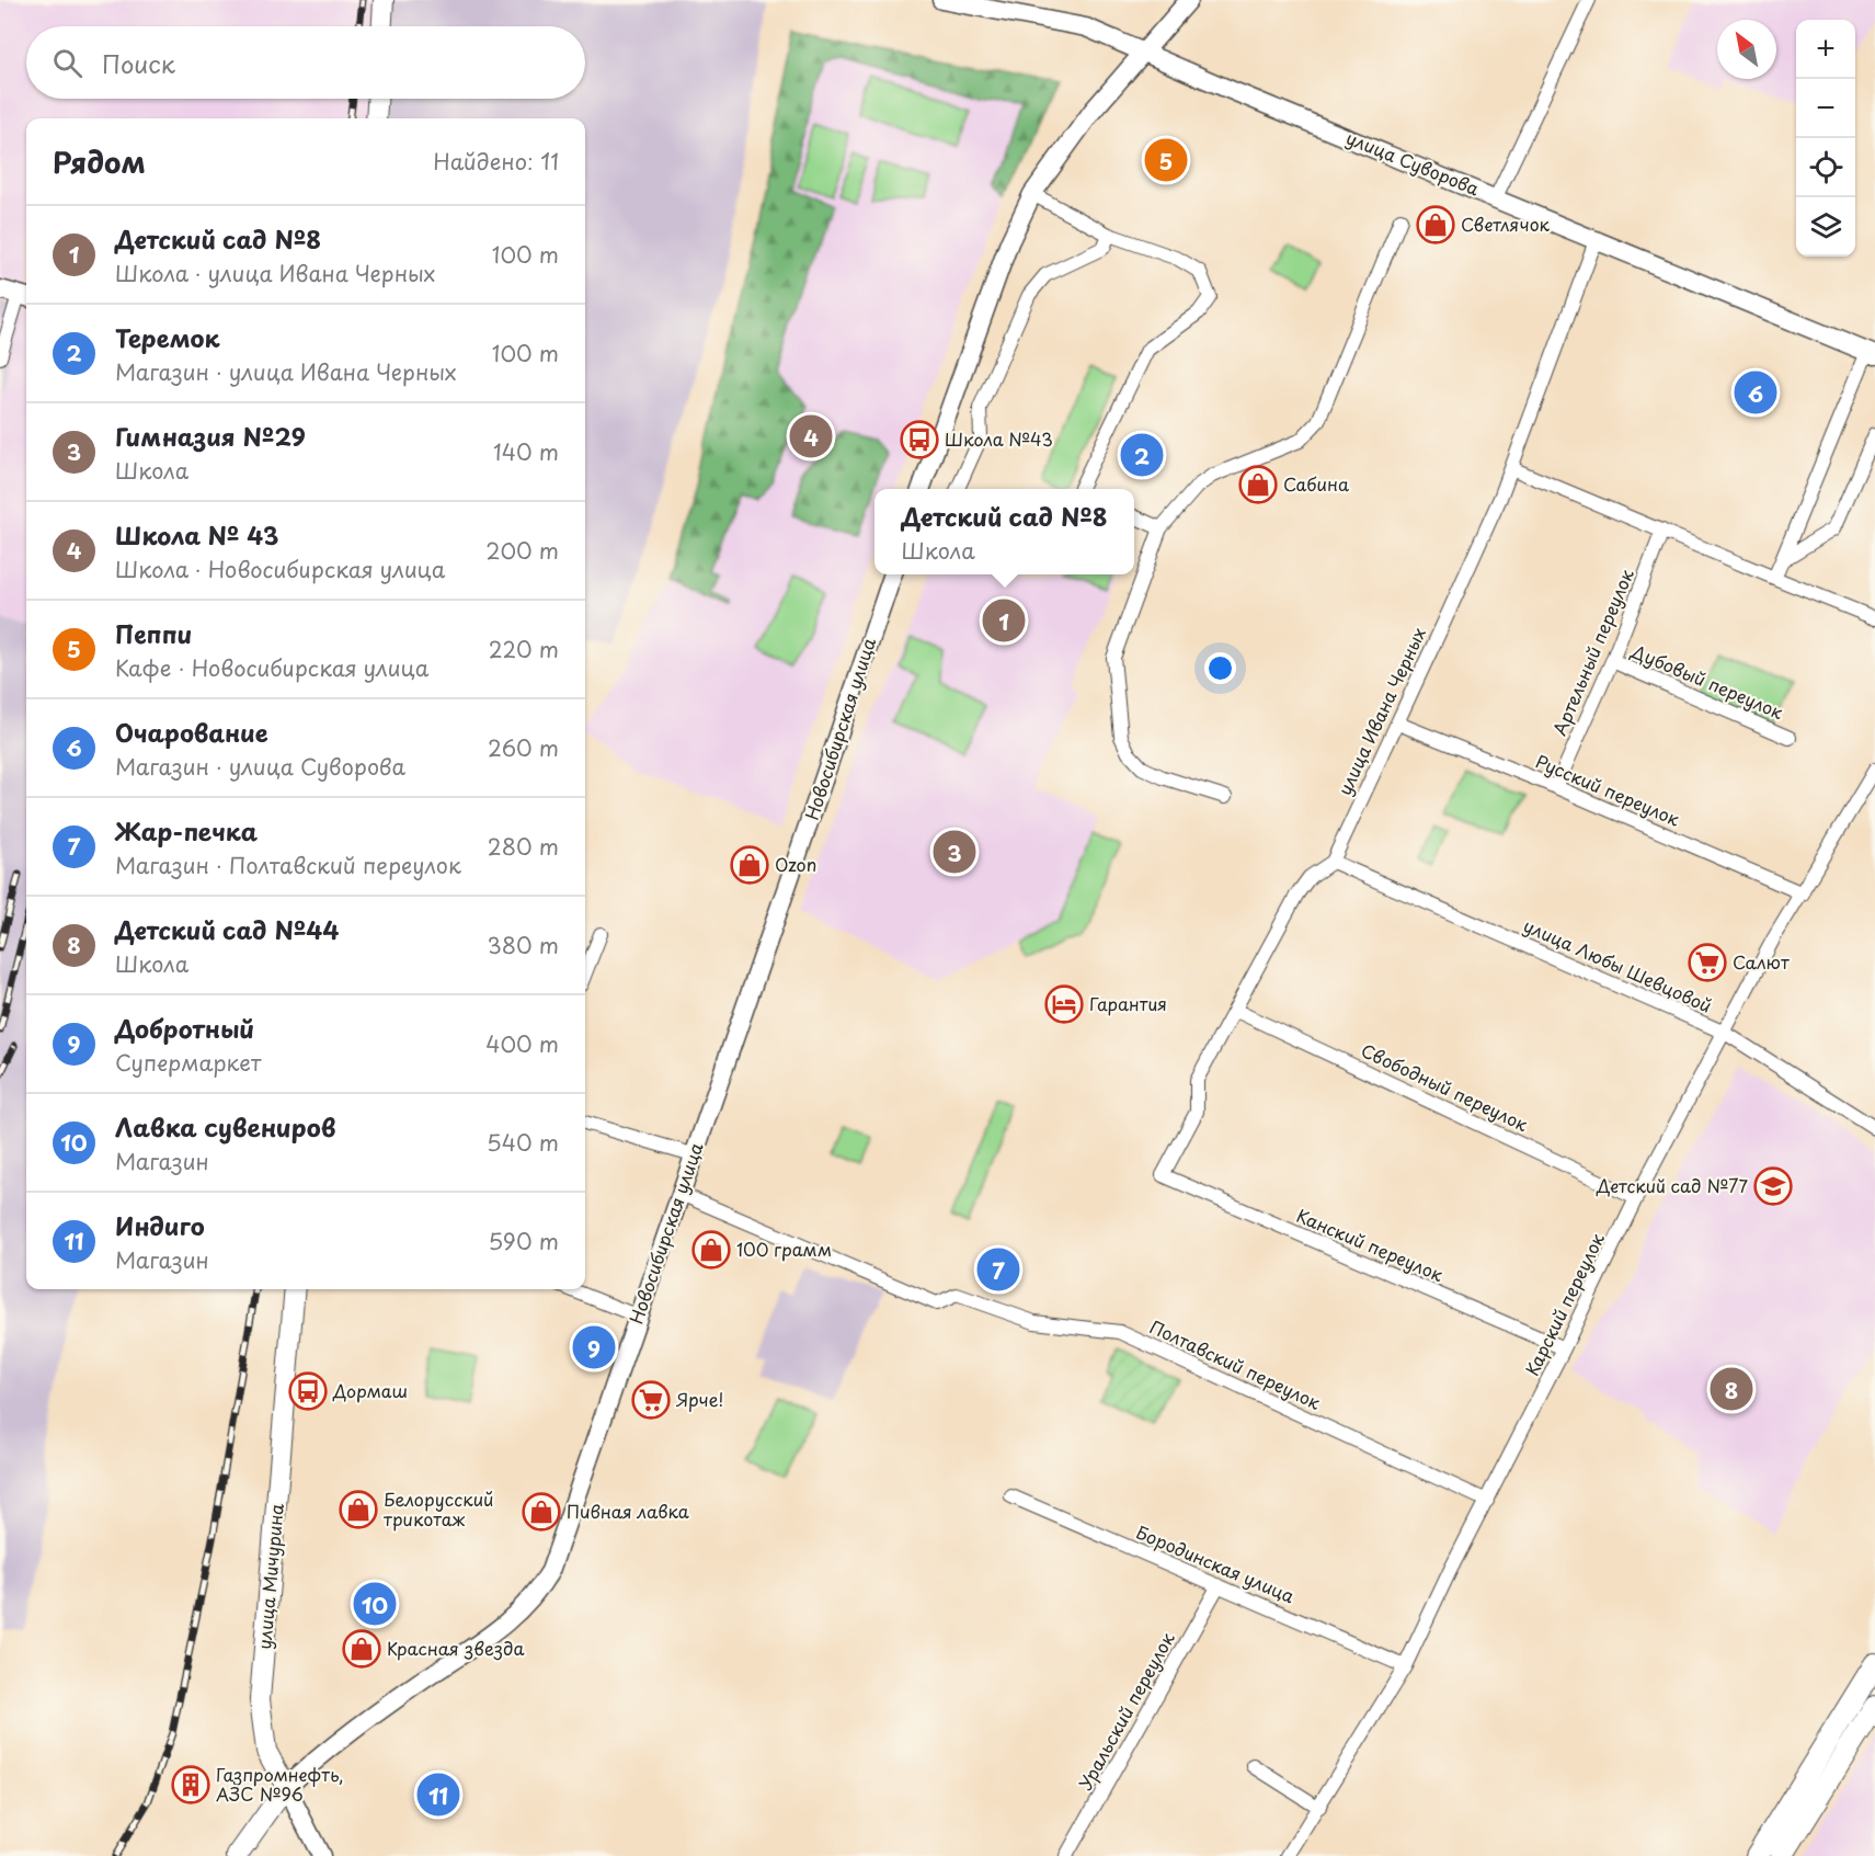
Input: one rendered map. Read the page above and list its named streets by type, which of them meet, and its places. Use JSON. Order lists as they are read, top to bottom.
{
  "streets": {
    "main road": ["улица Мичурина"],
    "street": [
      "улица Суворова",
      "Артельный переулок",
      "Дубовый переулок",
      "улица Ивана Черных",
      "Новосибирская улица",
      "Русский переулок",
      "улица Любы Шевцовой",
      "Свободный переулок",
      "Канский переулок",
      "Карский переулок",
      "Полтавский переулок",
      "Бородинская улица",
      "Уральский переулок"
    ]
  },
  "crossings": [
    ["улица Суворова", "улица Ивана Черных"],
    ["Артельный переулок", "Дубовый переулок"],
    ["Артельный переулок", "Русский переулок"],
    ["улица Ивана Черных", "Русский переулок"],
    ["улица Ивана Черных", "улица Любы Шевцовой"],
    ["улица Ивана Черных", "Свободный переулок"],
    ["улица Ивана Черных", "Канский переулок"],
    ["Новосибирская улица", "Полтавский переулок"],
    ["Новосибирская улица", "улица Мичурина"],
    ["Русский переулок", "Карский переулок"],
    ["улица Любы Шевцовой", "Карский переулок"],
    ["Свободный переулок", "Карский переулок"],
    ["Канский переулок", "Карский переулок"],
    ["Карский переулок", "Полтавский переулок"],
    ["Карский переулок", "Бородинская улица"],
    ["Бородинская улица", "Уральский переулок"]
  ],
  "places": {
    "shop": [
      "Светлячок",
      "Сабина",
      "Ozon",
      "100 грамм",
      "Белорусский трикотаж",
      "Пивная лавка",
      "Красная звезда"
    ],
    "bus stop": ["Школа №43", "Дормаш"],
    "supermarket": ["Салют", "Ярче!"],
    "hotel": ["Гарантия"],
    "school or university": ["Детский сад №77"],
    "building": ["Газпромнефть, АЗС №96"]
  },
  "north": "top left",
  "page": {
    "map_buttons": ["+", "−"],
    "search": "Поиск",
    "heading": ["Рядом", "Найдено: 11"],
    "pins": [
      "5",
      "6",
      "4",
      "2",
      "1",
      "3",
      "7",
      "9",
      "8",
      "10",
      "11"
    ],
    "list": [
      {
        "mark": "1",
        "name": "Детский сад №8",
        "note": "Школа · улица Ивана Черных",
        "value": "100 m"
      },
      {
        "mark": "2",
        "name": "Теремок",
        "note": "Магазин · улица Ивана Черных",
        "value": "100 m"
      },
      {
        "mark": "3",
        "name": "Гимназия №29",
        "note": "Школа",
        "value": "140 m"
      },
      {
        "mark": "4",
        "name": "Школа № 43",
        "note": "Школа · Новосибирская улица",
        "value": "200 m"
      },
      {
        "mark": "5",
        "name": "Пеппи",
        "note": "Кафе · Новосибирская улица",
        "value": "220 m"
      },
      {
        "mark": "6",
        "name": "Очарование",
        "note": "Магазин · улица Суворова",
        "value": "260 m"
      },
      {
        "mark": "7",
        "name": "Жар-печка",
        "note": "Магазин · Полтавский переулок",
        "value": "280 m"
      },
      {
        "mark": "8",
        "name": "Детский сад №44",
        "note": "Школа",
        "value": "380 m"
      },
      {
        "mark": "9",
        "name": "Добротный",
        "note": "Супермаркет",
        "value": "400 m"
      },
      {
        "mark": "10",
        "name": "Лавка сувениров",
        "note": "Магазин",
        "value": "540 m"
      },
      {
        "mark": "11",
        "name": "Индиго",
        "note": "Магазин",
        "value": "590 m"
      }
    ],
    "popup": ["Детский сад №8", "Школа"]
  }
}
